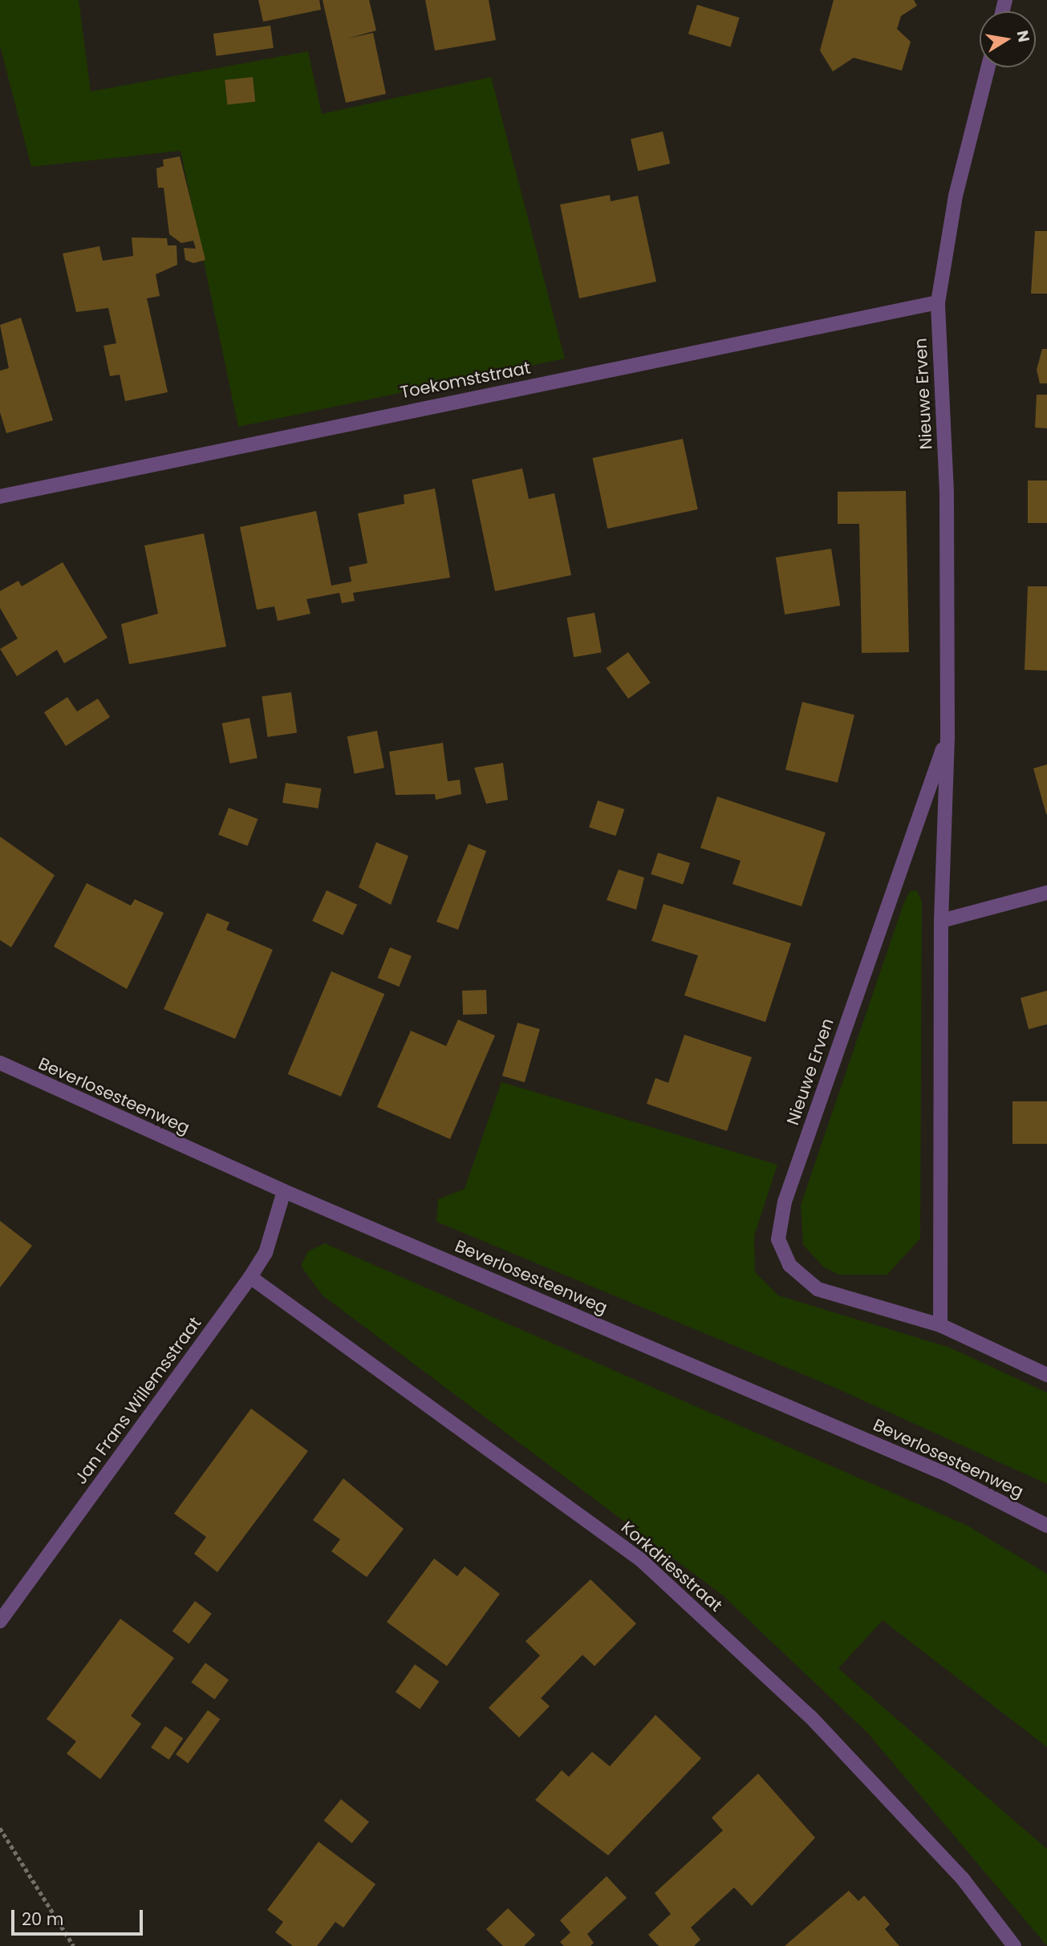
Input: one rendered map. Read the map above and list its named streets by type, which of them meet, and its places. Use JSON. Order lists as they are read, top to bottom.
{
  "streets": {
    "street": [
      "Toekomststraat",
      "Nieuwe Erven",
      "Beverlosesteenweg",
      "Jan Frans Willemsstraat",
      "Korkdriesstraat"
    ]
  },
  "crossings": [
    ["Toekomststraat", "Nieuwe Erven"],
    ["Beverlosesteenweg", "Jan Frans Willemsstraat"],
    ["Jan Frans Willemsstraat", "Korkdriesstraat"]
  ],
  "scale_bar": "20 m",
  "north": "right"
}
